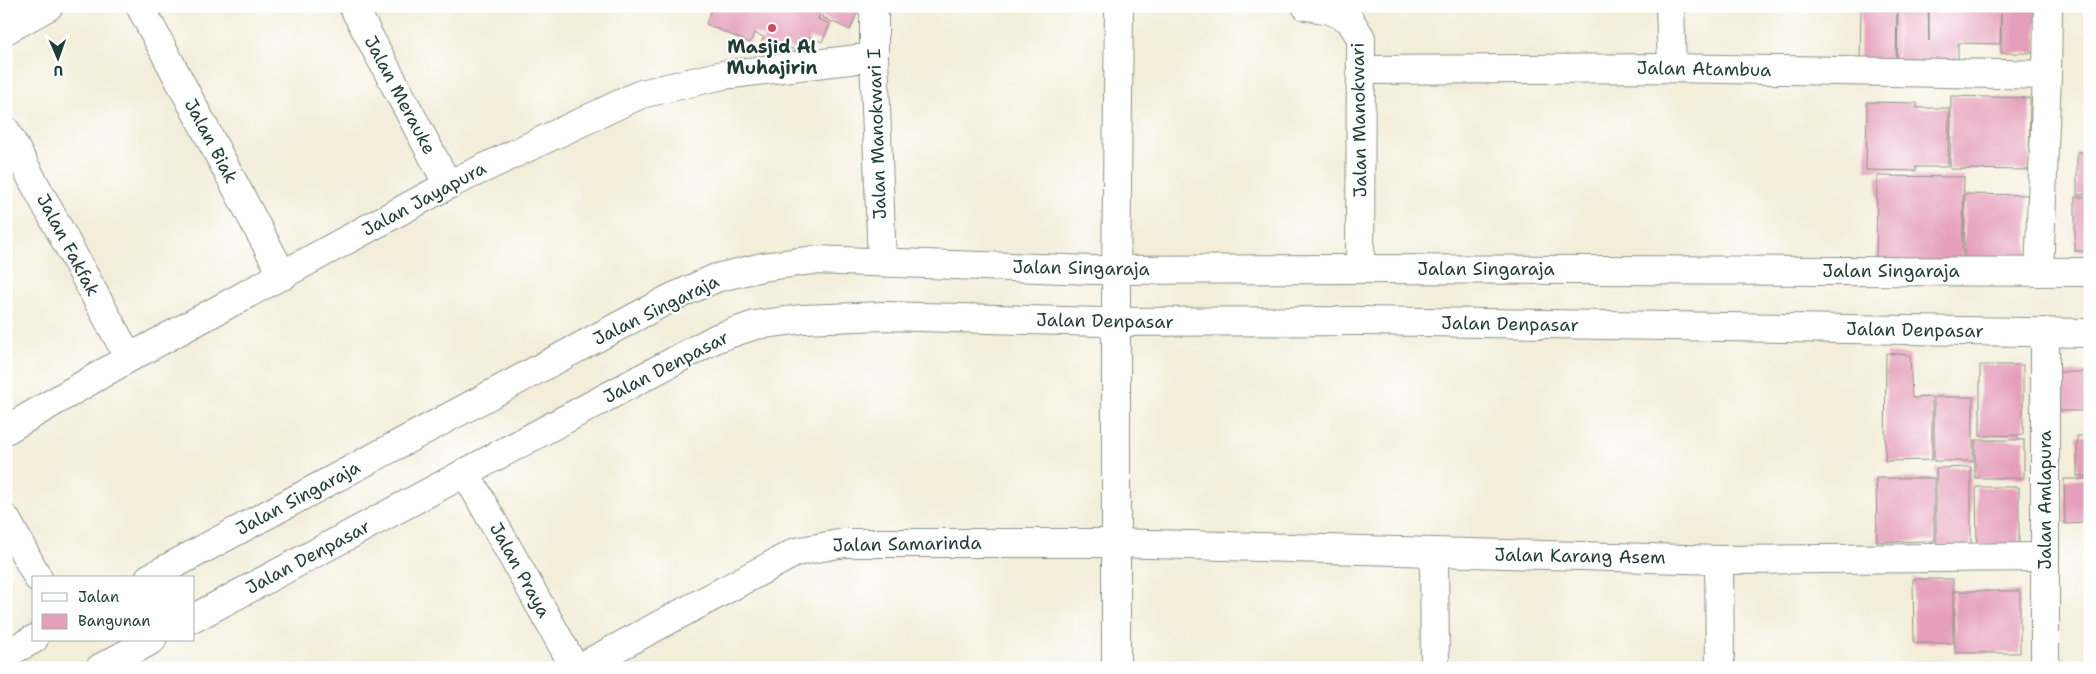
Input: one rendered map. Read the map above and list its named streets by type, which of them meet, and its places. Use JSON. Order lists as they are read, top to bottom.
{
  "streets": {
    "street": [
      "Jalan Atambua",
      "Jalan Merauke",
      "Jalan Manokwari",
      "Jalan Manokwari I",
      "Jalan Biak",
      "Jalan Jayapura",
      "Jalan Fakfak",
      "Jalan Singaraja",
      "Jalan Denpasar",
      "Jalan Amlapura",
      "Jalan Samarinda",
      "Jalan Karang Asem",
      "Jalan Praya"
    ]
  },
  "crossings": [
    ["Jalan Atambua", "Jalan Manokwari"],
    ["Jalan Merauke", "Jalan Jayapura"],
    ["Jalan Manokwari", "Jalan Singaraja"],
    ["Jalan Manokwari I", "Jalan Jayapura"],
    ["Jalan Manokwari I", "Jalan Singaraja"],
    ["Jalan Biak", "Jalan Jayapura"],
    ["Jalan Jayapura", "Jalan Fakfak"],
    ["Jalan Denpasar", "Jalan Amlapura"],
    ["Jalan Denpasar", "Jalan Praya"],
    ["Jalan Amlapura", "Jalan Karang Asem"],
    ["Jalan Samarinda", "Jalan Karang Asem"]
  ],
  "places": ["Masjid Al Muhajirin"],
  "legend": ["Jalan", "Bangunan"],
  "north": "bottom"
}
